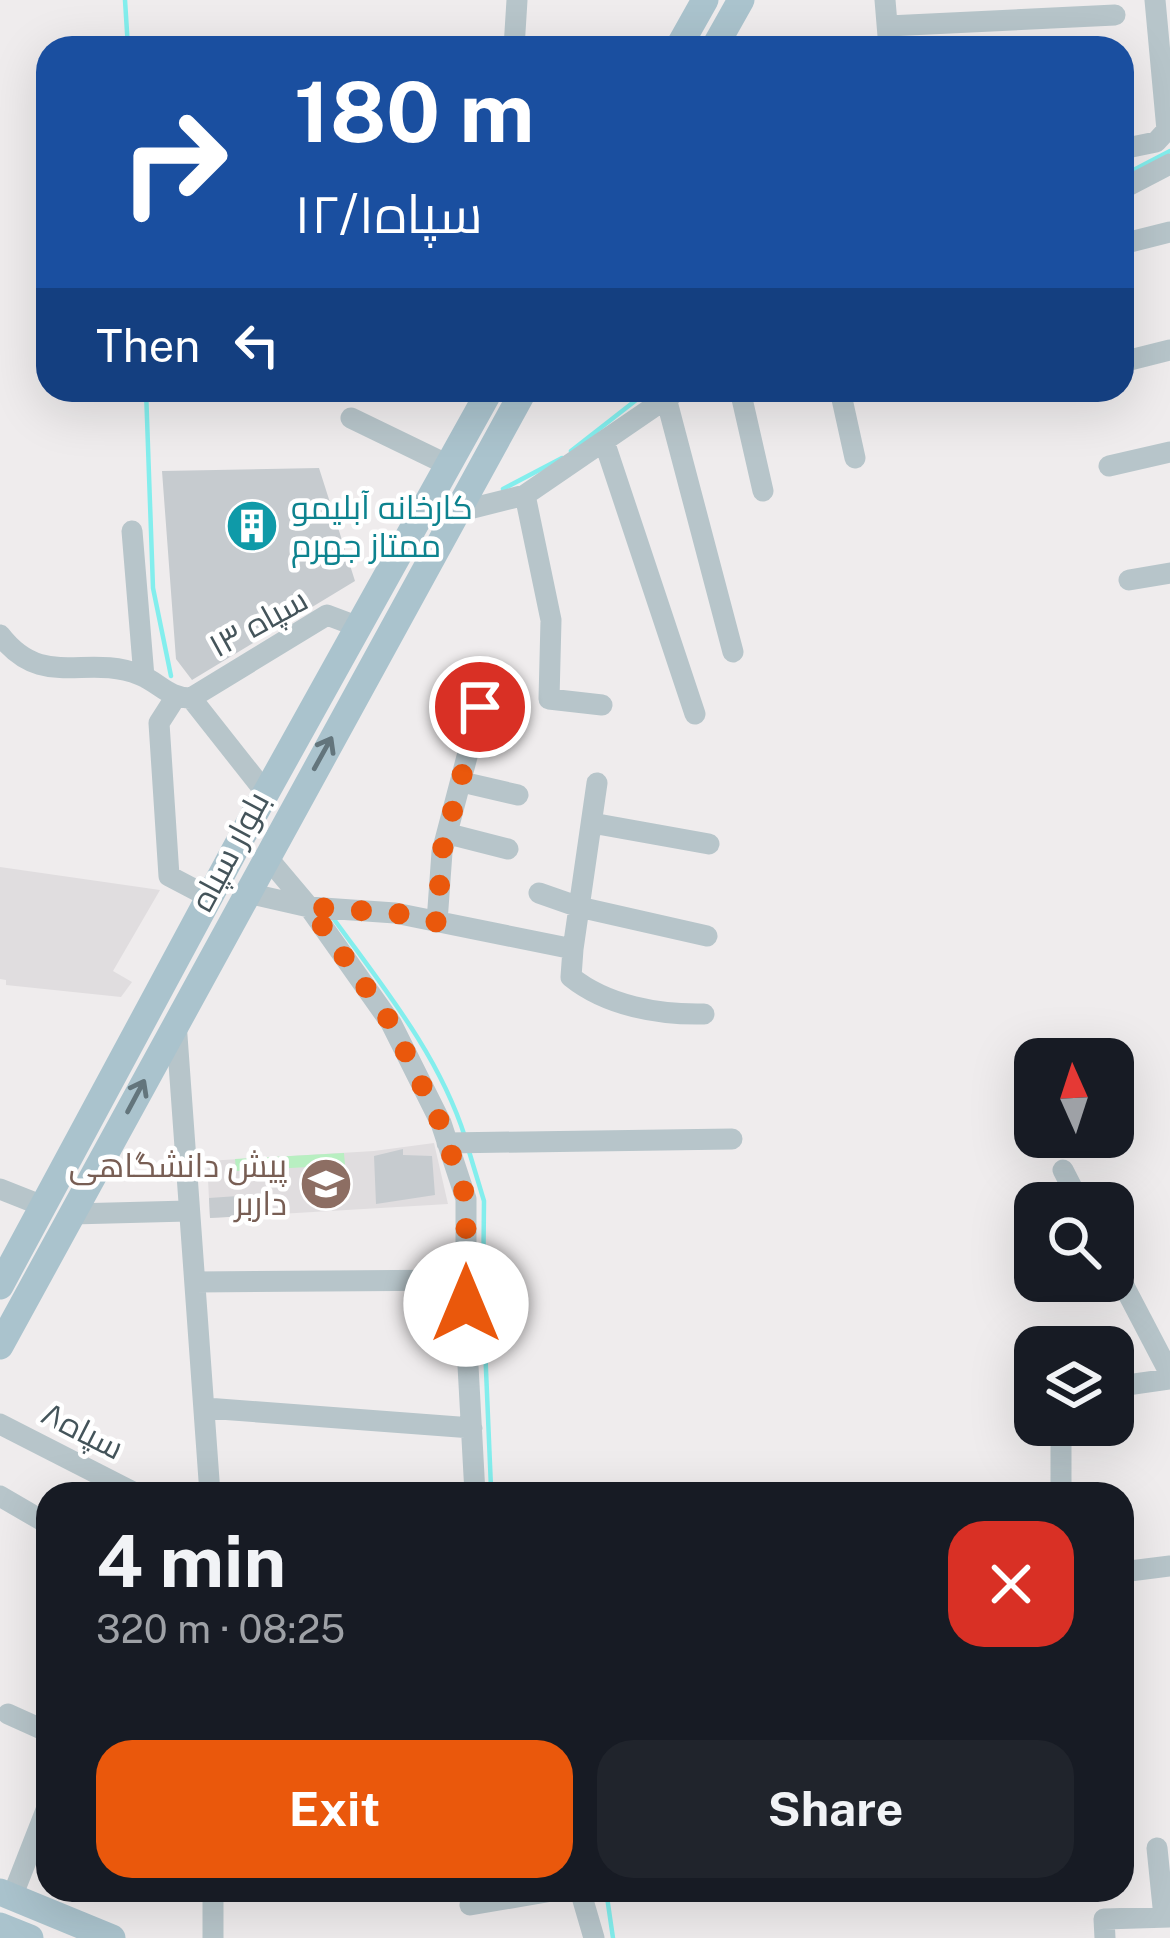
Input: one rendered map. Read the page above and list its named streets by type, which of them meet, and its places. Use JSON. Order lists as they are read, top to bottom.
{
  "streets": {
    "main road": ["بلوار سپاه"],
    "street": ["سپاه ۱۳", "سپاه۸"]
  },
  "crossings": [
    ["سپاه ۱۳", "بلوار سپاه"]
  ],
  "places": {
    "building": ["کارخانه آبلیمو ممتاز جهرم"],
    "school or university": ["پیش دانشگاهی داربر"]
  },
  "north": "top",
  "page": {
    "turn": ["180 m", "سپاه۱۲/۱"],
    "then": "Then",
    "heading": ["4 min", "320 m · 08:25"],
    "buttons": ["Exit", "Share"]
  }
}
